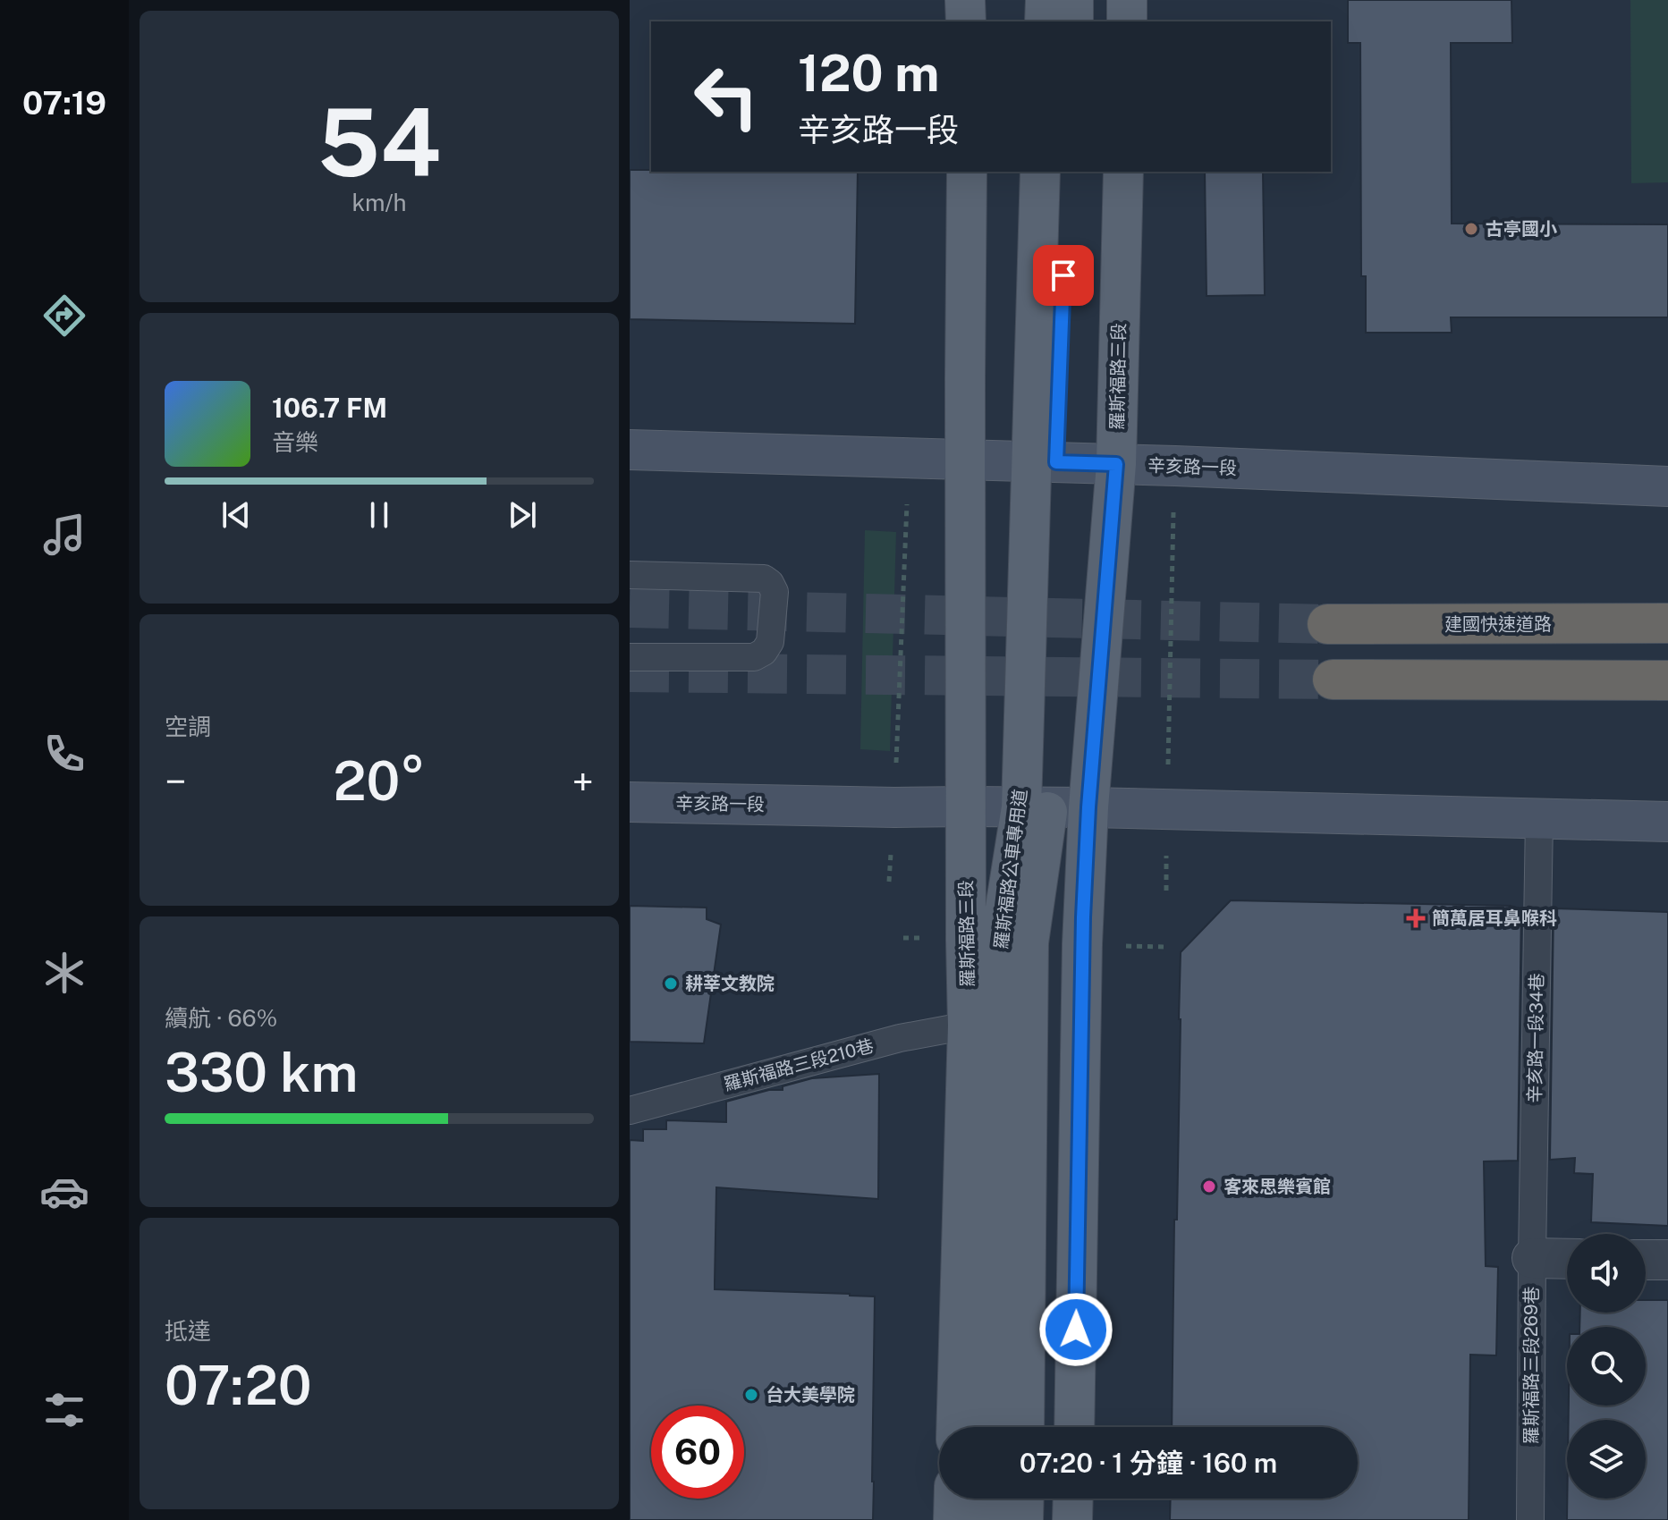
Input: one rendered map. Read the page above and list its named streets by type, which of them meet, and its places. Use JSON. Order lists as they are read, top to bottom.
{
  "streets": {
    "highway": ["建國快速道路"],
    "main road": ["羅斯福路三段", "辛亥路一段", "羅斯福路公車專用道"],
    "lane": ["辛亥路一段34巷", "羅斯福路三段210巷", "羅斯福路三段269巷"]
  },
  "crossings": [
    ["羅斯福路三段", "辛亥路一段"],
    ["羅斯福路三段", "羅斯福路三段210巷"],
    ["辛亥路一段", "羅斯福路公車專用道"],
    ["辛亥路一段", "辛亥路一段34巷"],
    ["辛亥路一段34巷", "羅斯福路三段269巷"]
  ],
  "places": {
    "other": [
      "古亭國小",
      "耕莘文教院",
      "客來思樂賓館",
      "台大美學院"
    ],
    "health": ["簡萬居耳鼻喉科"]
  },
  "page": {
    "tabs": "07:19",
    "tile": [
      ["54", "km/h"],
      "空調",
      ["續航 · 66%", "330 km"],
      ["抵達", "07:20"]
    ],
    "turn": ["120 m", "辛亥路一段"],
    "song": ["106.7 FM", "音樂"],
    "heat": ["−", "20°", "+"],
    "limit": "60",
    "trip": "07:20 · 1 分鐘 · 160 m"
  }
}
